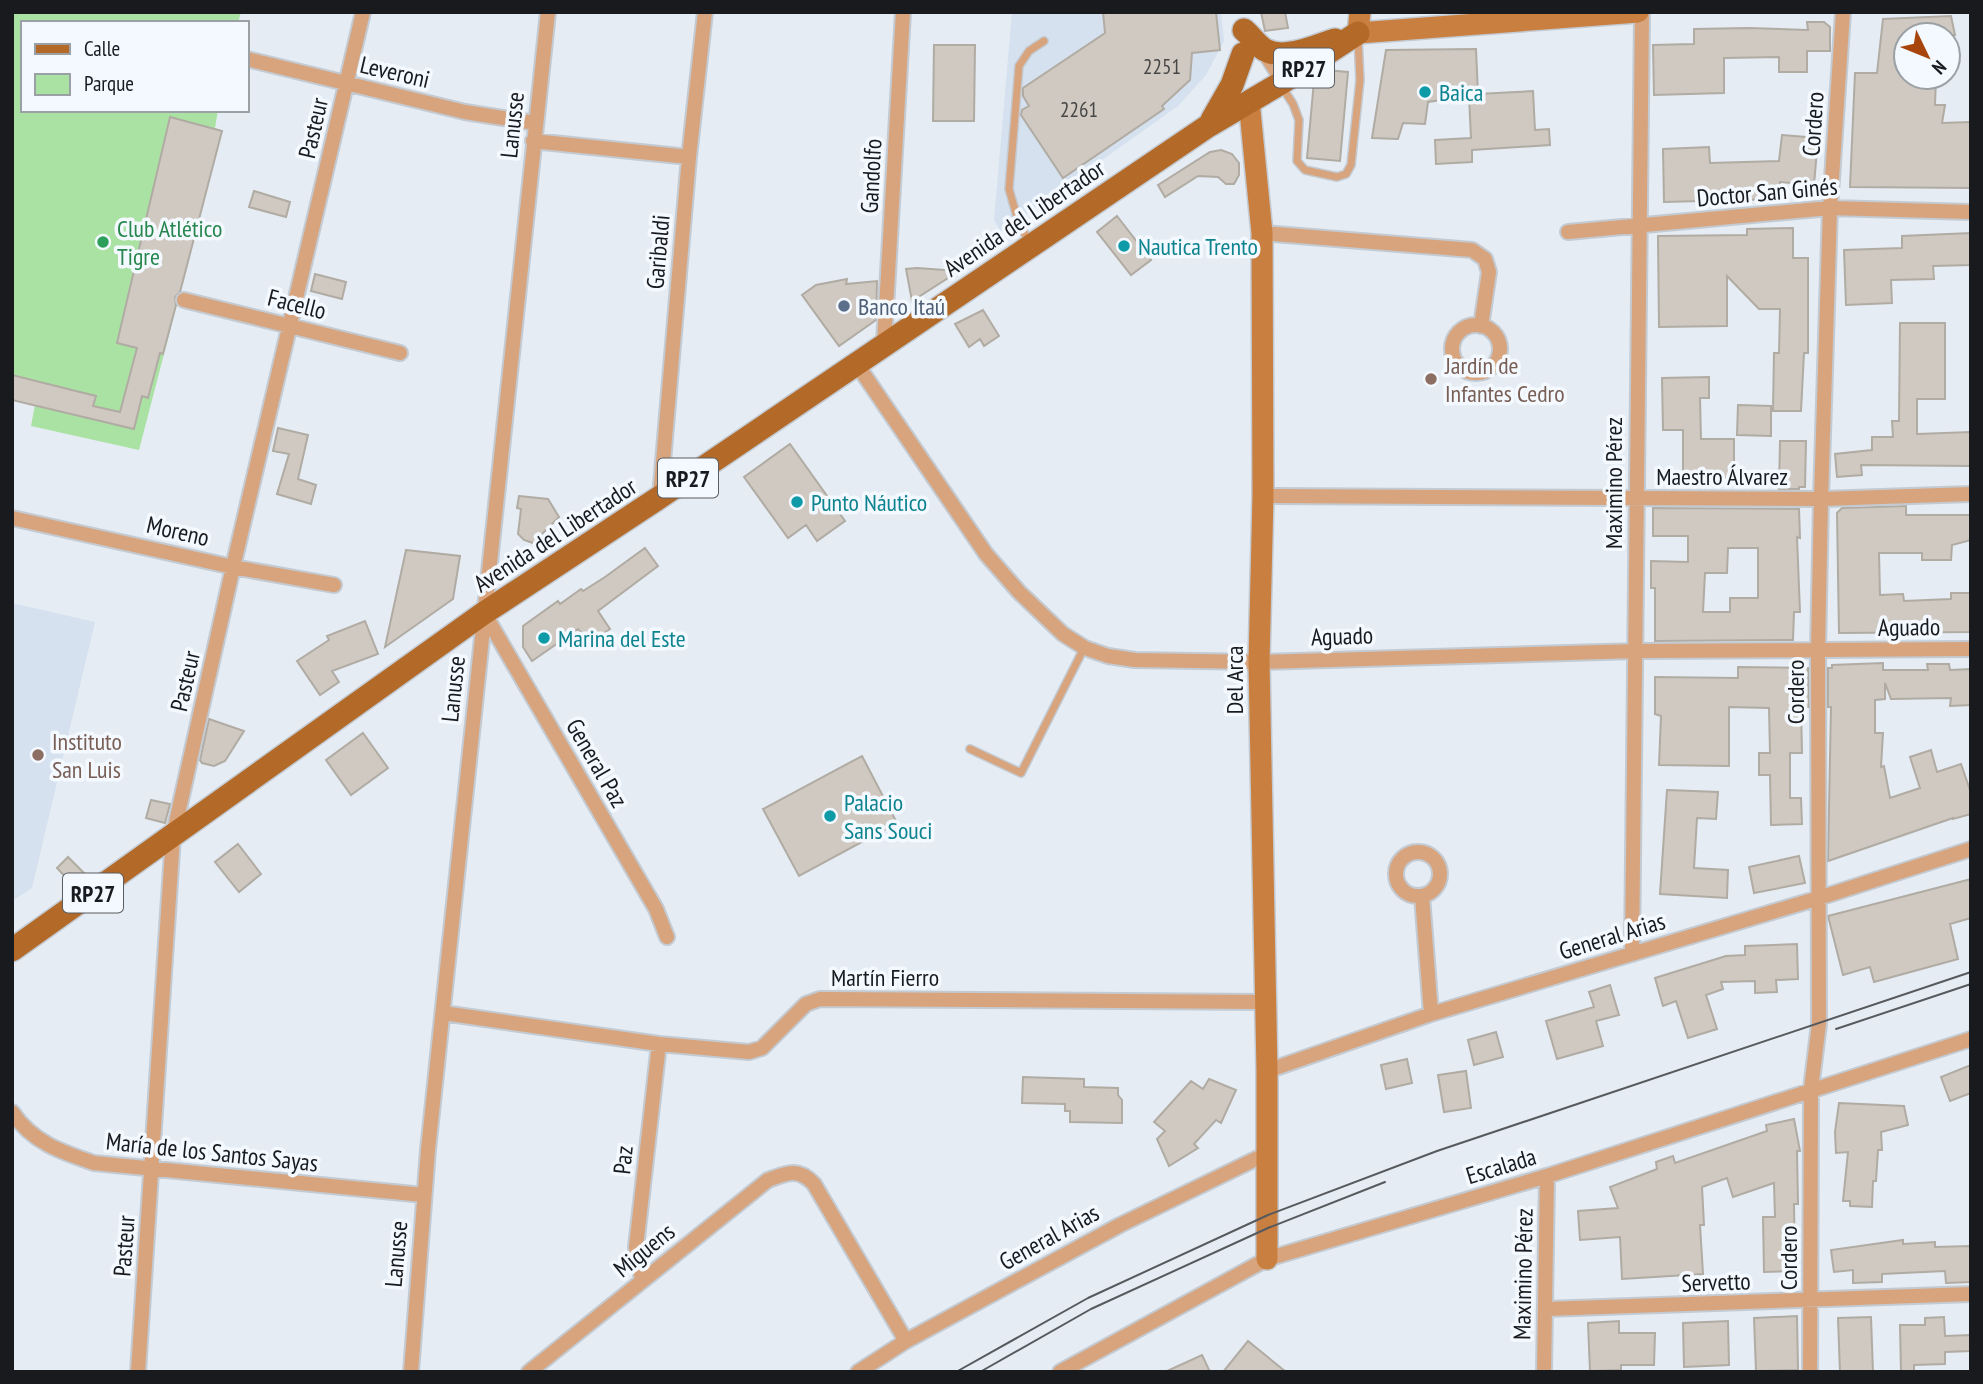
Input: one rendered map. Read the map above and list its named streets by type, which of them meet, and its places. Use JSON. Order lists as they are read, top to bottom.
{
  "streets": {
    "main road": ["RP27", "Avenida del Libertador"],
    "street": [
      "Leveroni",
      "Cordero",
      "Lanusse",
      "Pasteur",
      "Gandolfo",
      "Doctor San Ginés",
      "Garibaldi",
      "Facello",
      "Maestro Álvarez",
      "Maximino Pérez",
      "Moreno",
      "Aguado",
      "Del Arca",
      "General Paz",
      "General Arias",
      "Martín Fierro",
      "María de los Santos Sayas",
      "Paz",
      "Escalada",
      "Miguens",
      "Servetto"
    ]
  },
  "crossings": [
    ["RP27", "Avenida del Libertador"],
    ["RP27", "Del Arca"],
    ["Leveroni", "Lanusse"],
    ["Leveroni", "Pasteur"],
    ["Cordero", "Doctor San Ginés"],
    ["Cordero", "Maestro Álvarez"],
    ["Cordero", "Aguado"],
    ["Cordero", "General Arias"],
    ["Cordero", "Escalada"],
    ["Cordero", "Servetto"],
    ["Lanusse", "Avenida del Libertador"],
    ["Lanusse", "General Paz"],
    ["Lanusse", "Martín Fierro"],
    ["Lanusse", "María de los Santos Sayas"],
    ["Pasteur", "Avenida del Libertador"],
    ["Pasteur", "Facello"],
    ["Pasteur", "Moreno"],
    ["Pasteur", "María de los Santos Sayas"],
    ["Gandolfo", "Avenida del Libertador"],
    ["Doctor San Ginés", "Maximino Pérez"],
    ["Avenida del Libertador", "Garibaldi"],
    ["Avenida del Libertador", "Maximino Pérez"],
    ["Avenida del Libertador", "Aguado"],
    ["Avenida del Libertador", "Del Arca"],
    ["Avenida del Libertador", "General Paz"],
    ["Maestro Álvarez", "Maximino Pérez"],
    ["Maestro Álvarez", "Del Arca"],
    ["Maximino Pérez", "Aguado"],
    ["Maximino Pérez", "General Arias"],
    ["Maximino Pérez", "Escalada"],
    ["Maximino Pérez", "Servetto"],
    ["Aguado", "Del Arca"],
    ["Del Arca", "General Arias"],
    ["Del Arca", "Martín Fierro"],
    ["Del Arca", "Escalada"],
    ["General Arias", "Miguens"],
    ["Martín Fierro", "Paz"],
    ["Paz", "Miguens"]
  ],
  "places": [
    "Baica",
    "Club Atlético Tigre",
    "Nautica Trento",
    "Banco Itaú",
    "Jardín de Infantes Cedro",
    "Punto Náutico",
    "Marina del Este",
    "Instituto San Luis",
    "Palacio Sans Souci"
  ],
  "house_numbers": ["2251", "2261"],
  "legend": ["Calle", "Parque"],
  "north": "bottom right"
}
